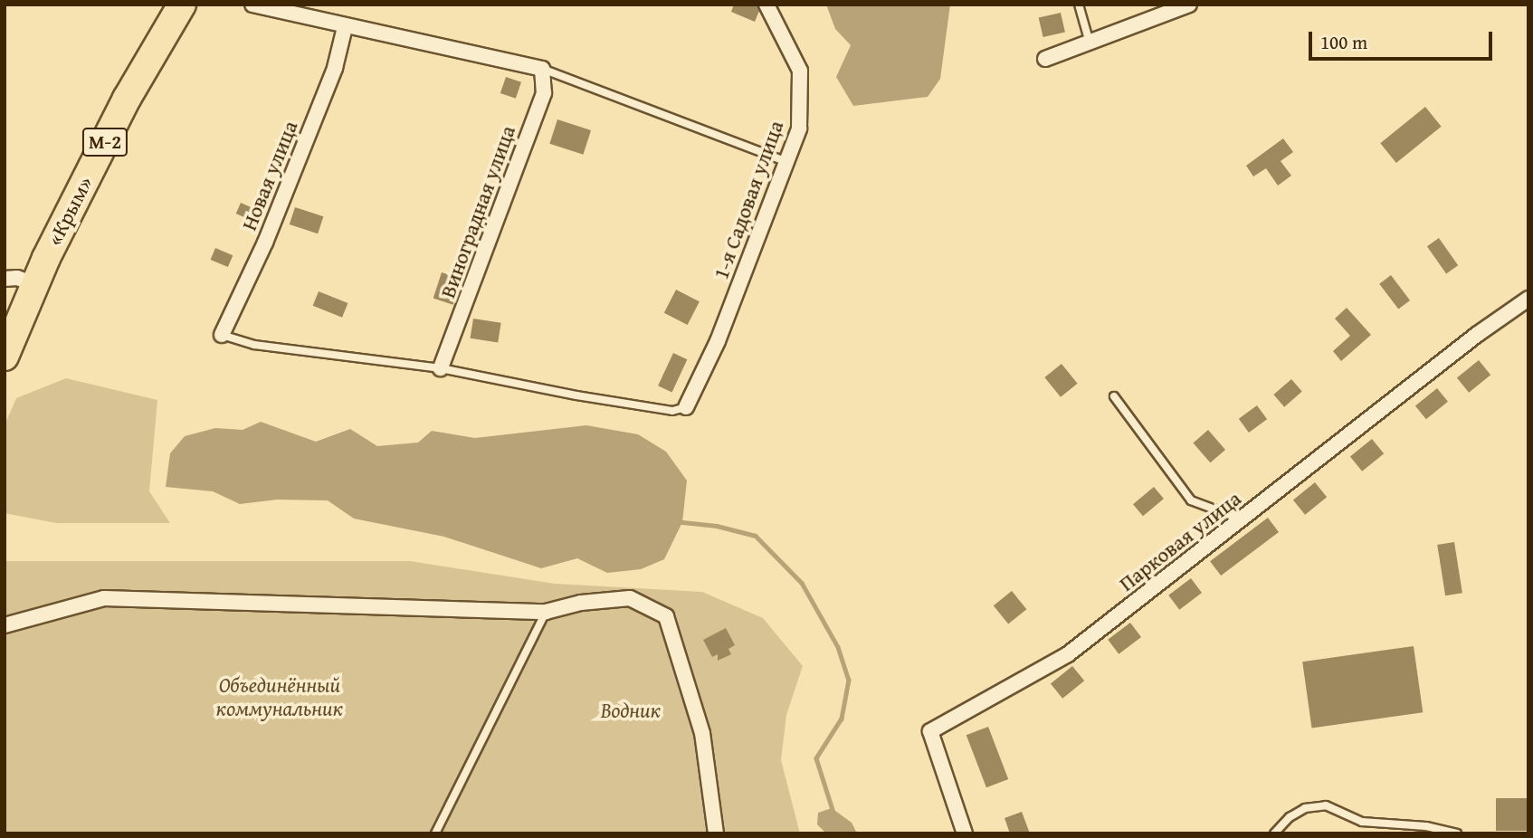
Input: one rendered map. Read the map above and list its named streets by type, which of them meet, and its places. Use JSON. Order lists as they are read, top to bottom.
{
  "streets": {
    "highway": ["М-2", "«Крым»"],
    "street": [
      "Новая улица",
      "1-я Садовая улица",
      "Виноградная улица",
      "Парковая улица"
    ]
  },
  "parks": ["Объединённый коммунальник", "Водник"],
  "scale_bar": "100 m"
}
